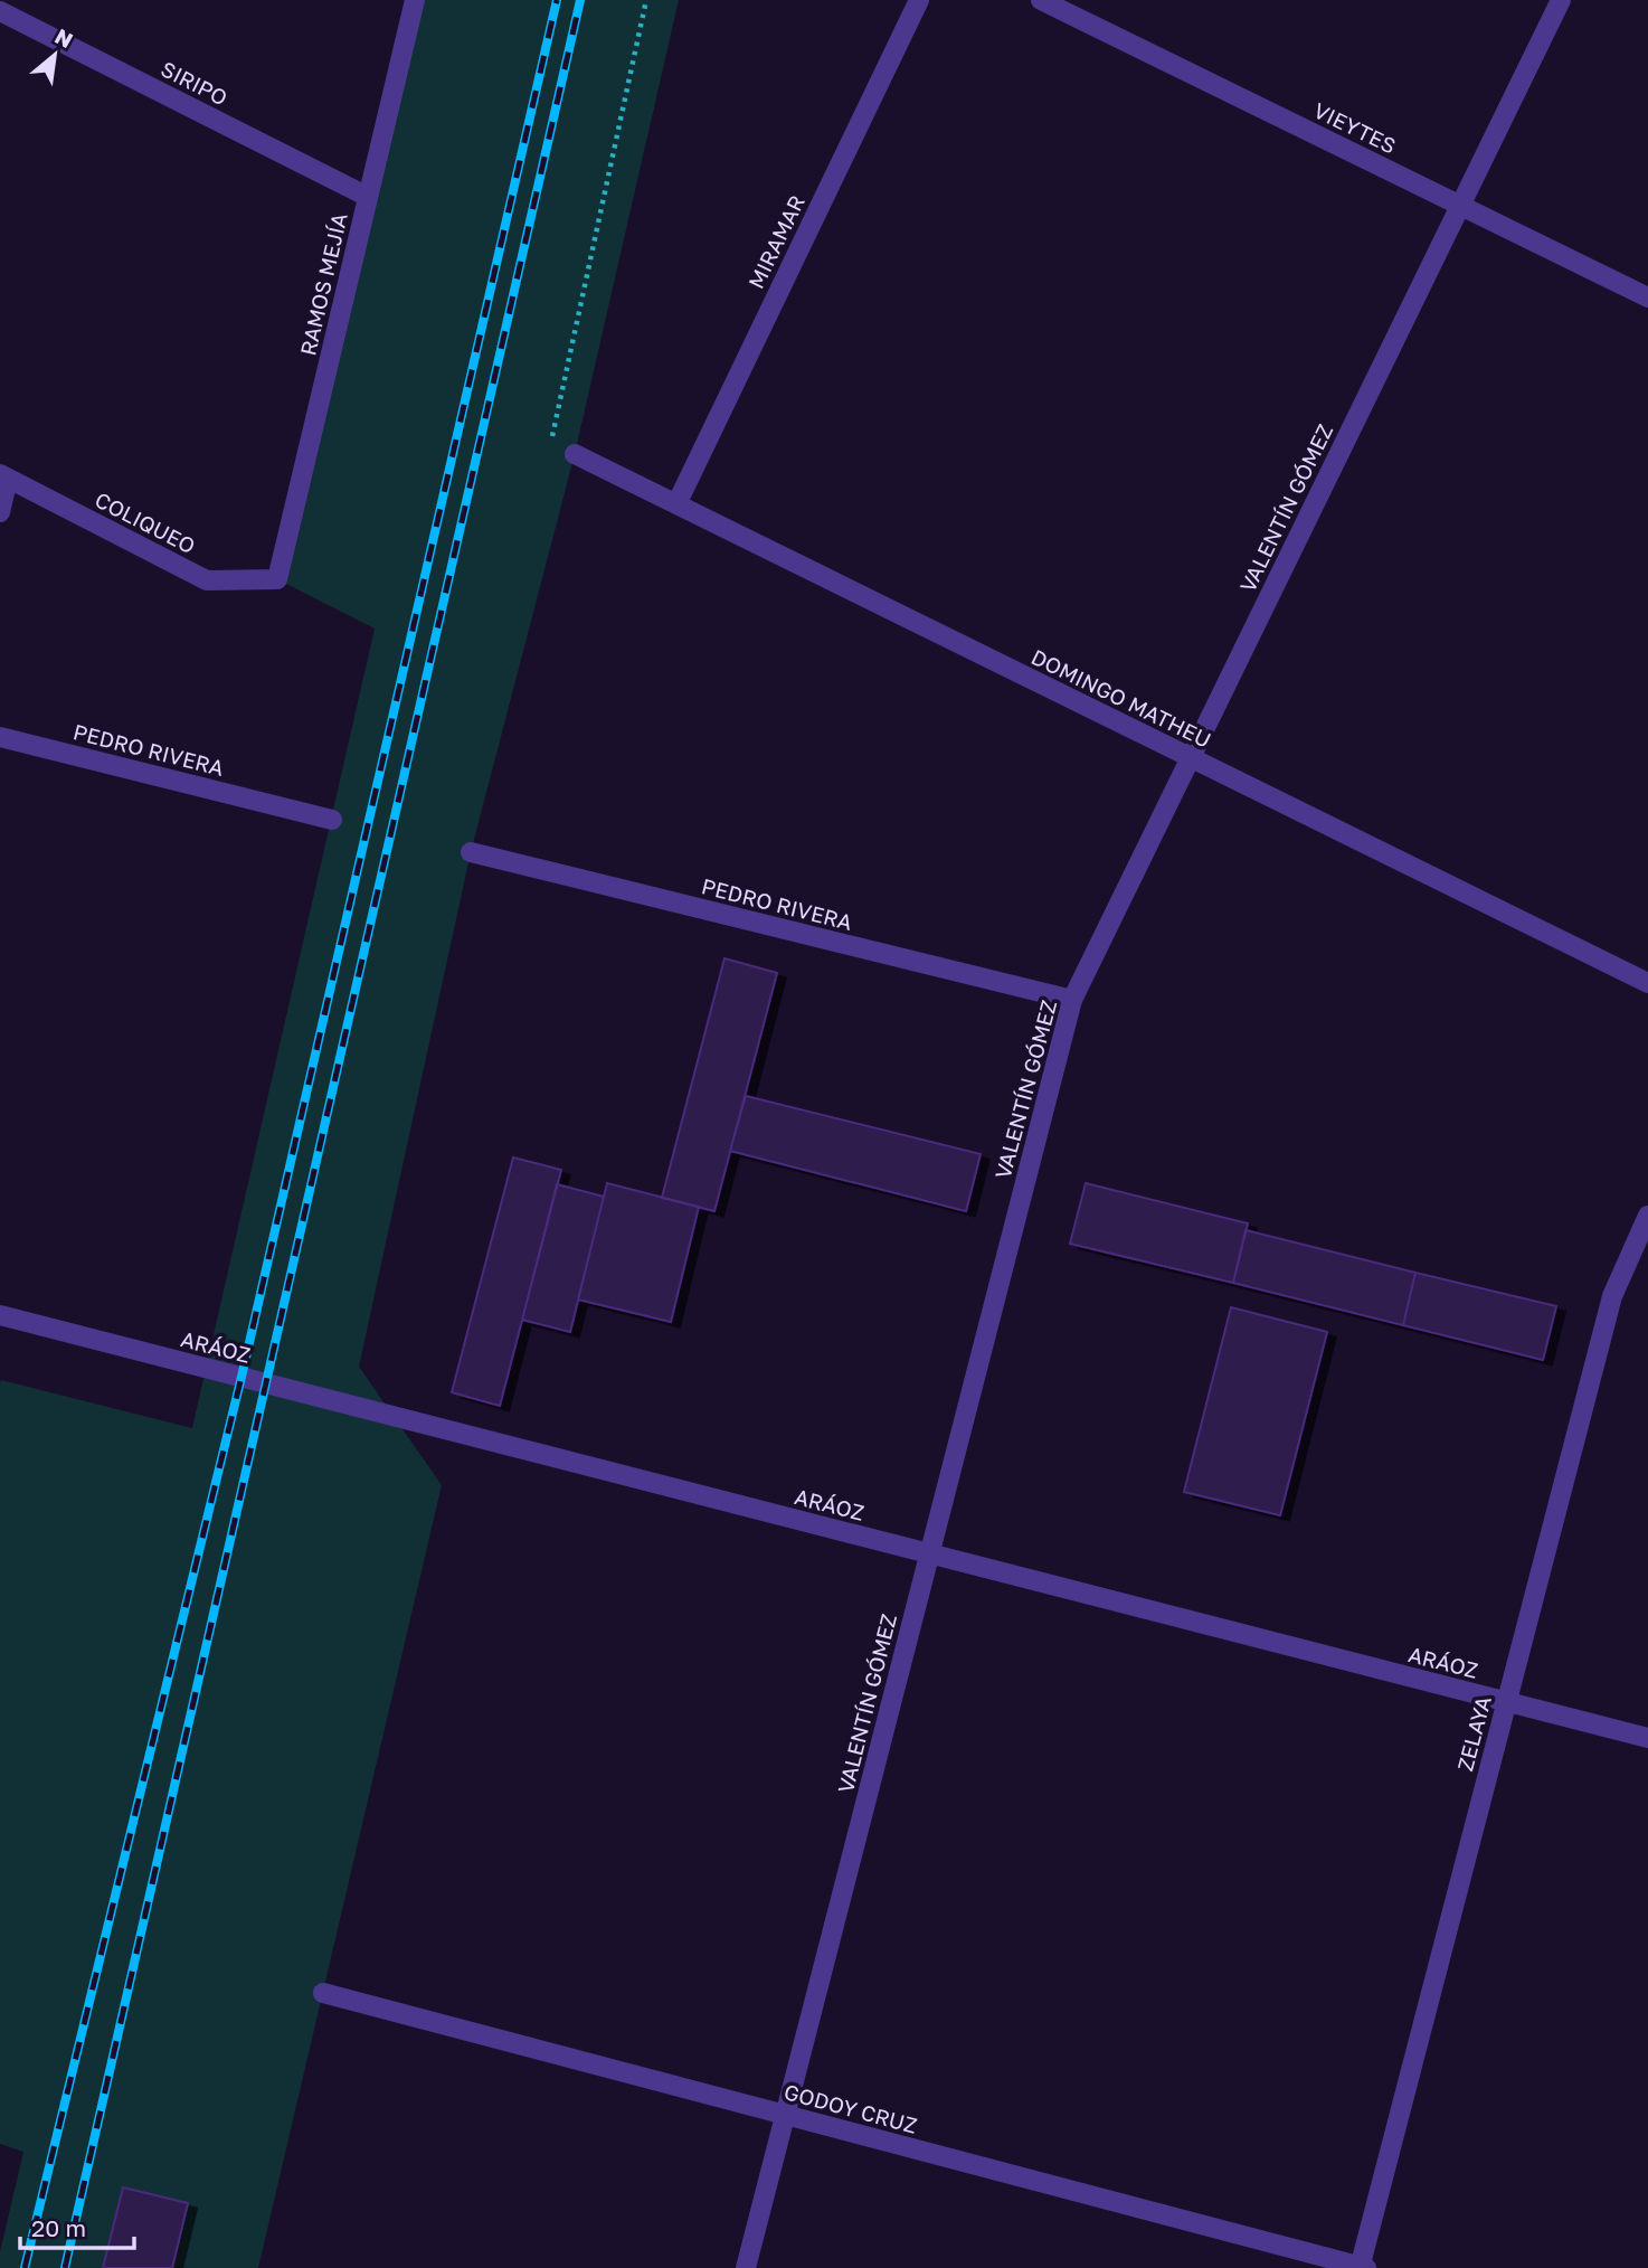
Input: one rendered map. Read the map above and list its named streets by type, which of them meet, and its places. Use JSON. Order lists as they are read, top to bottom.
{
  "streets": {
    "street": [
      "SIRIPO",
      "VIEYTES",
      "MIRAMAR",
      "RAMOS MEJÍA",
      "VALENTÍN GÓMEZ",
      "COLIQUEO",
      "DOMINGO MATHEU",
      "PEDRO RIVERA",
      "ARÁOZ",
      "ZELAYA",
      "GODOY CRUZ"
    ]
  },
  "crossings": [
    ["SIRIPO", "RAMOS MEJÍA"],
    ["VIEYTES", "VALENTÍN GÓMEZ"],
    ["MIRAMAR", "DOMINGO MATHEU"],
    ["RAMOS MEJÍA", "COLIQUEO"],
    ["VALENTÍN GÓMEZ", "DOMINGO MATHEU"],
    ["VALENTÍN GÓMEZ", "PEDRO RIVERA"],
    ["VALENTÍN GÓMEZ", "ARÁOZ"],
    ["VALENTÍN GÓMEZ", "GODOY CRUZ"],
    ["ARÁOZ", "ZELAYA"],
    ["ZELAYA", "GODOY CRUZ"]
  ],
  "scale_bar": "20 m",
  "north": "top right"
}
